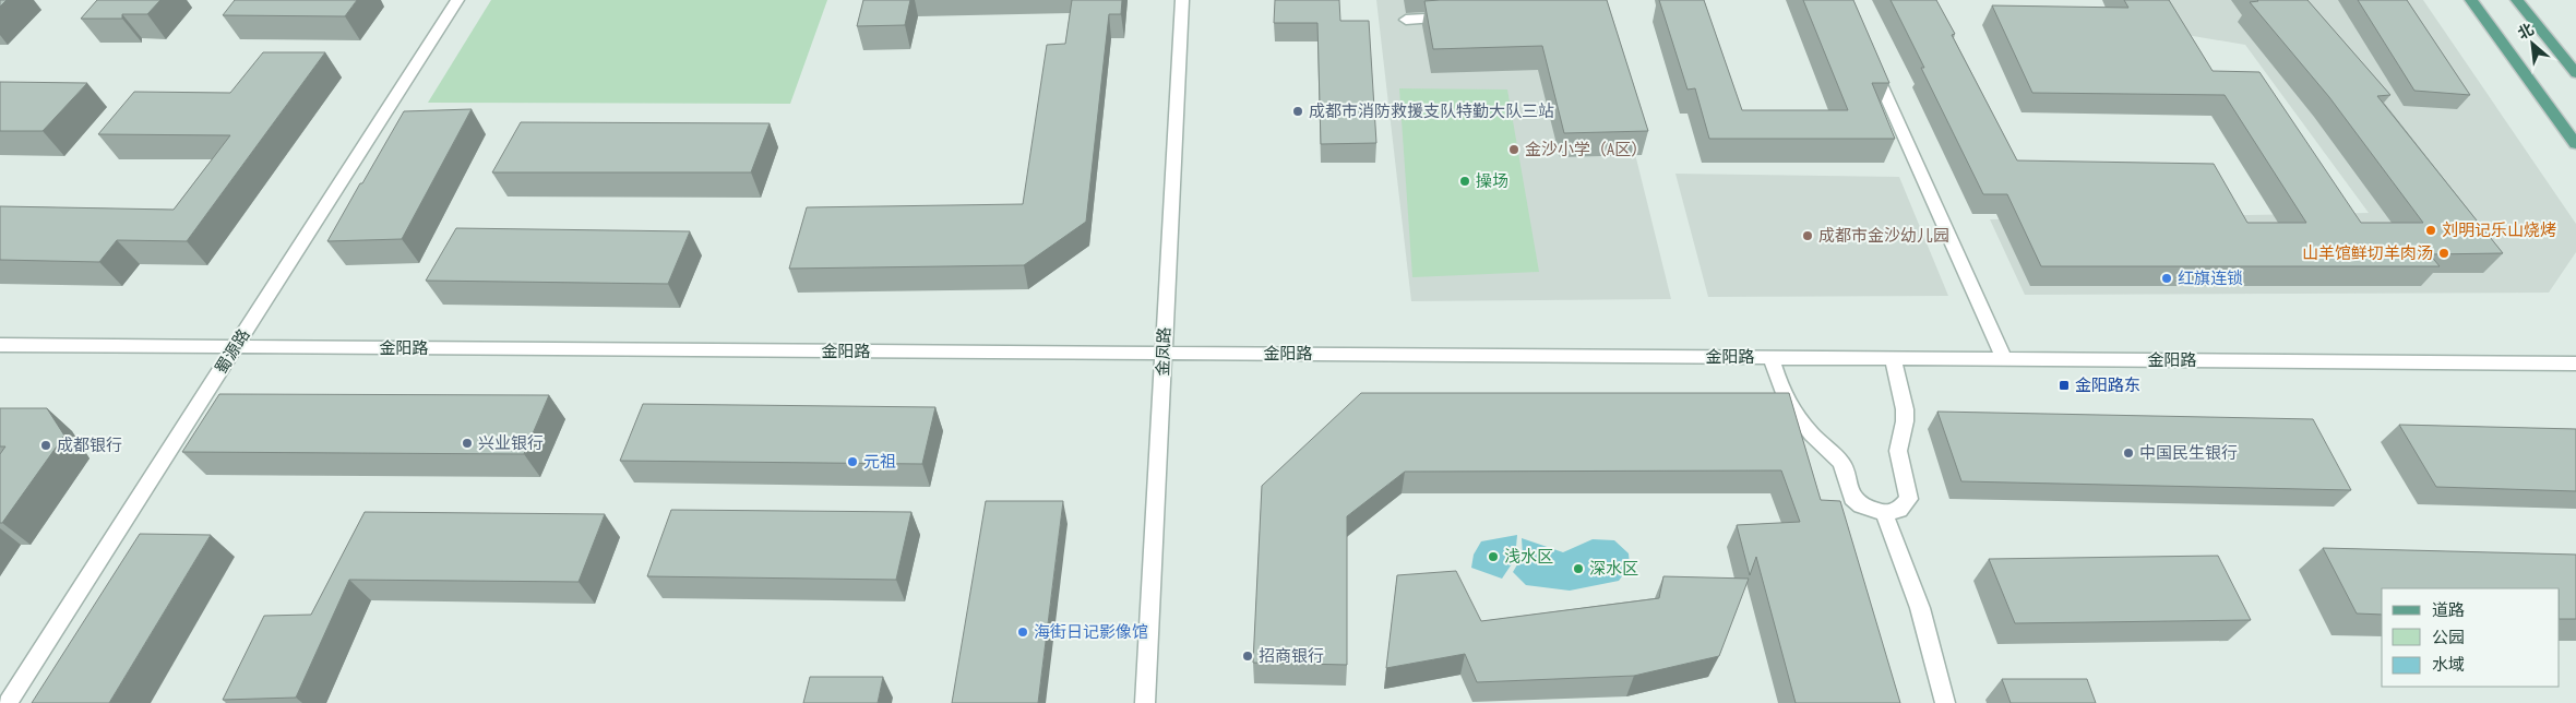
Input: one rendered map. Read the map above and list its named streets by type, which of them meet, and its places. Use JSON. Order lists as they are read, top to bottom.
{
  "streets": {
    "street": ["金阳路", "蜀源路", "金凤路"]
  },
  "crossings": [
    ["金阳路", "蜀源路"],
    ["金阳路", "金凤路"]
  ],
  "places": {
    "other": [
      "成都市消防救援支队特勤大队三站",
      "金沙小学（A区）",
      "操场",
      "刘明记乐山烧烤",
      "成都市金沙幼儿园",
      "山羊馆鲜切羊肉汤",
      "红旗连锁",
      "兴业银行",
      "成都银行",
      "中国民生银行",
      "元祖",
      "浅水区",
      "深水区",
      "海街日记影像馆",
      "招商银行"
    ],
    "transit": ["金阳路东"]
  },
  "legend": ["道路", "公园", "水域"],
  "north": "top left"
}
